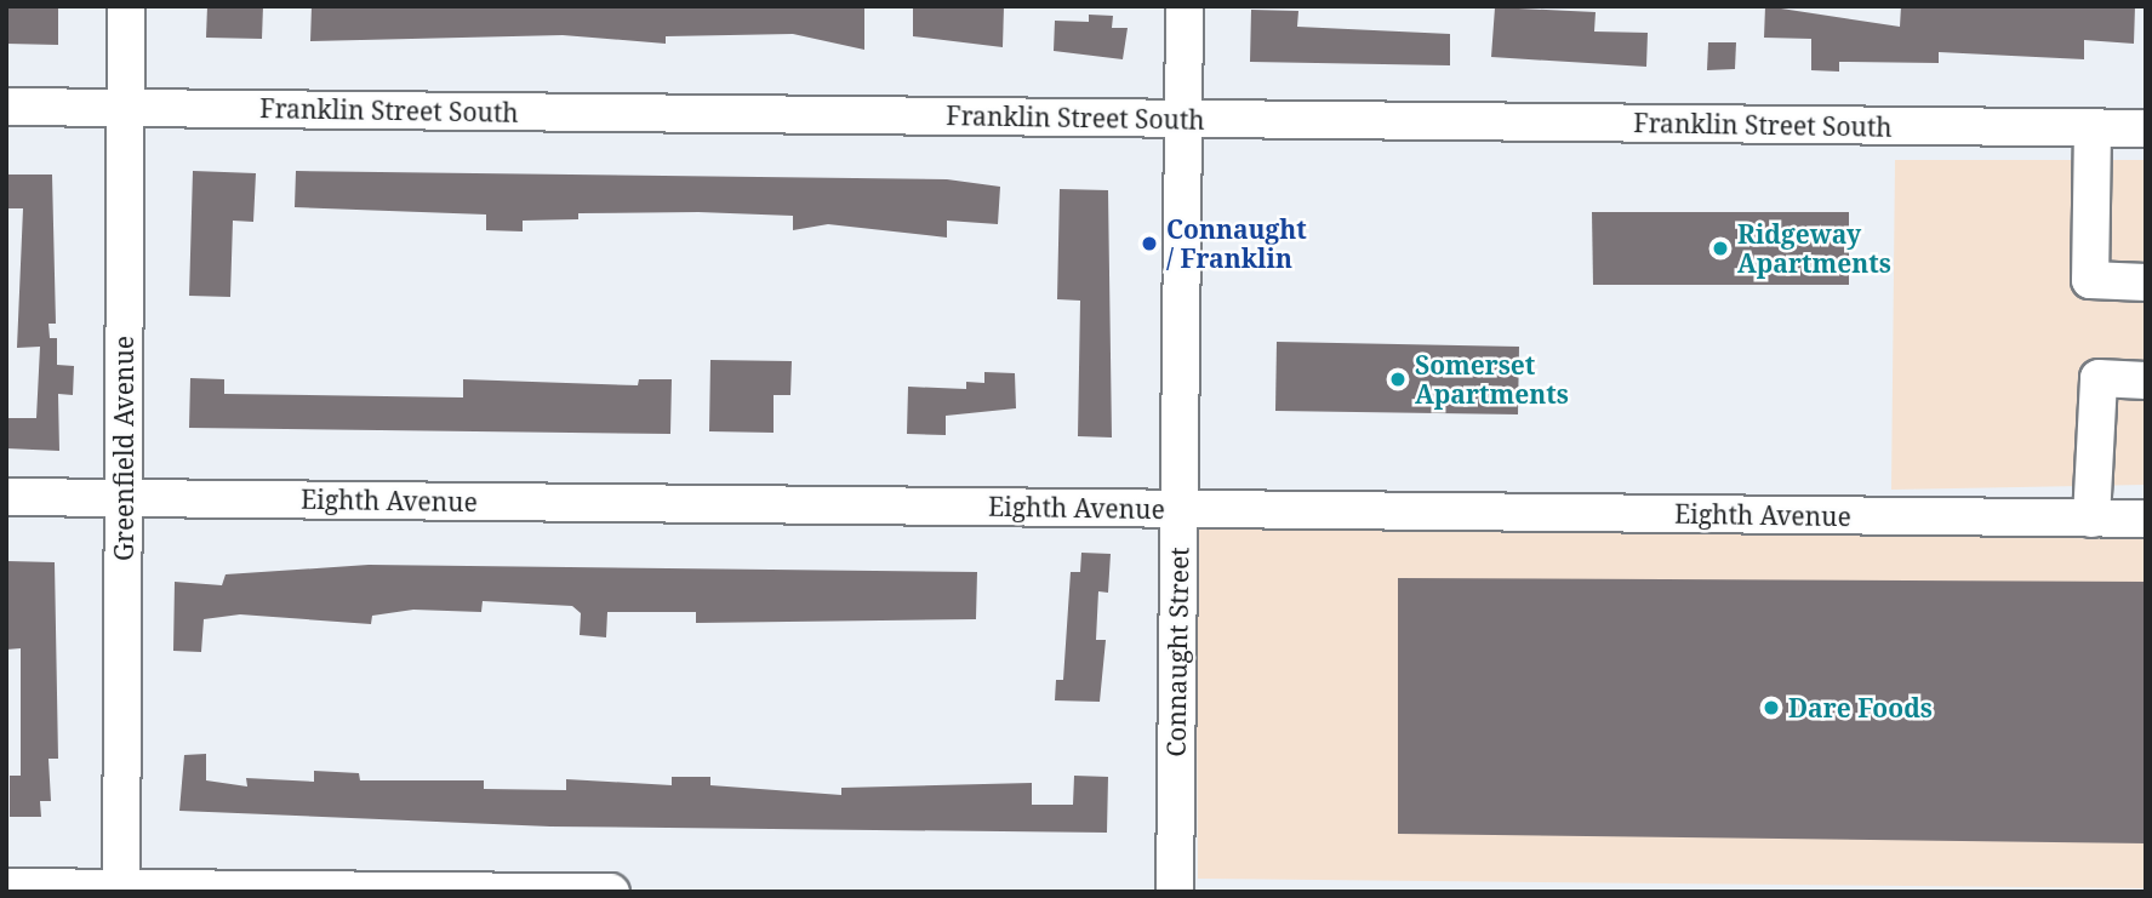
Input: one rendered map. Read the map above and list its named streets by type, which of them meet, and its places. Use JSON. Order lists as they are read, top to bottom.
{
  "streets": {
    "street": [
      "Franklin Street South",
      "Greenfield Avenue",
      "Eighth Avenue",
      "Connaught Street"
    ]
  },
  "crossings": [
    ["Franklin Street South", "Greenfield Avenue"],
    ["Franklin Street South", "Connaught Street"],
    ["Greenfield Avenue", "Eighth Avenue"],
    ["Eighth Avenue", "Connaught Street"]
  ],
  "places": [
    "Connaught / Franklin",
    "Ridgeway Apartments",
    "Somerset Apartments",
    "Dare Foods"
  ]
}
